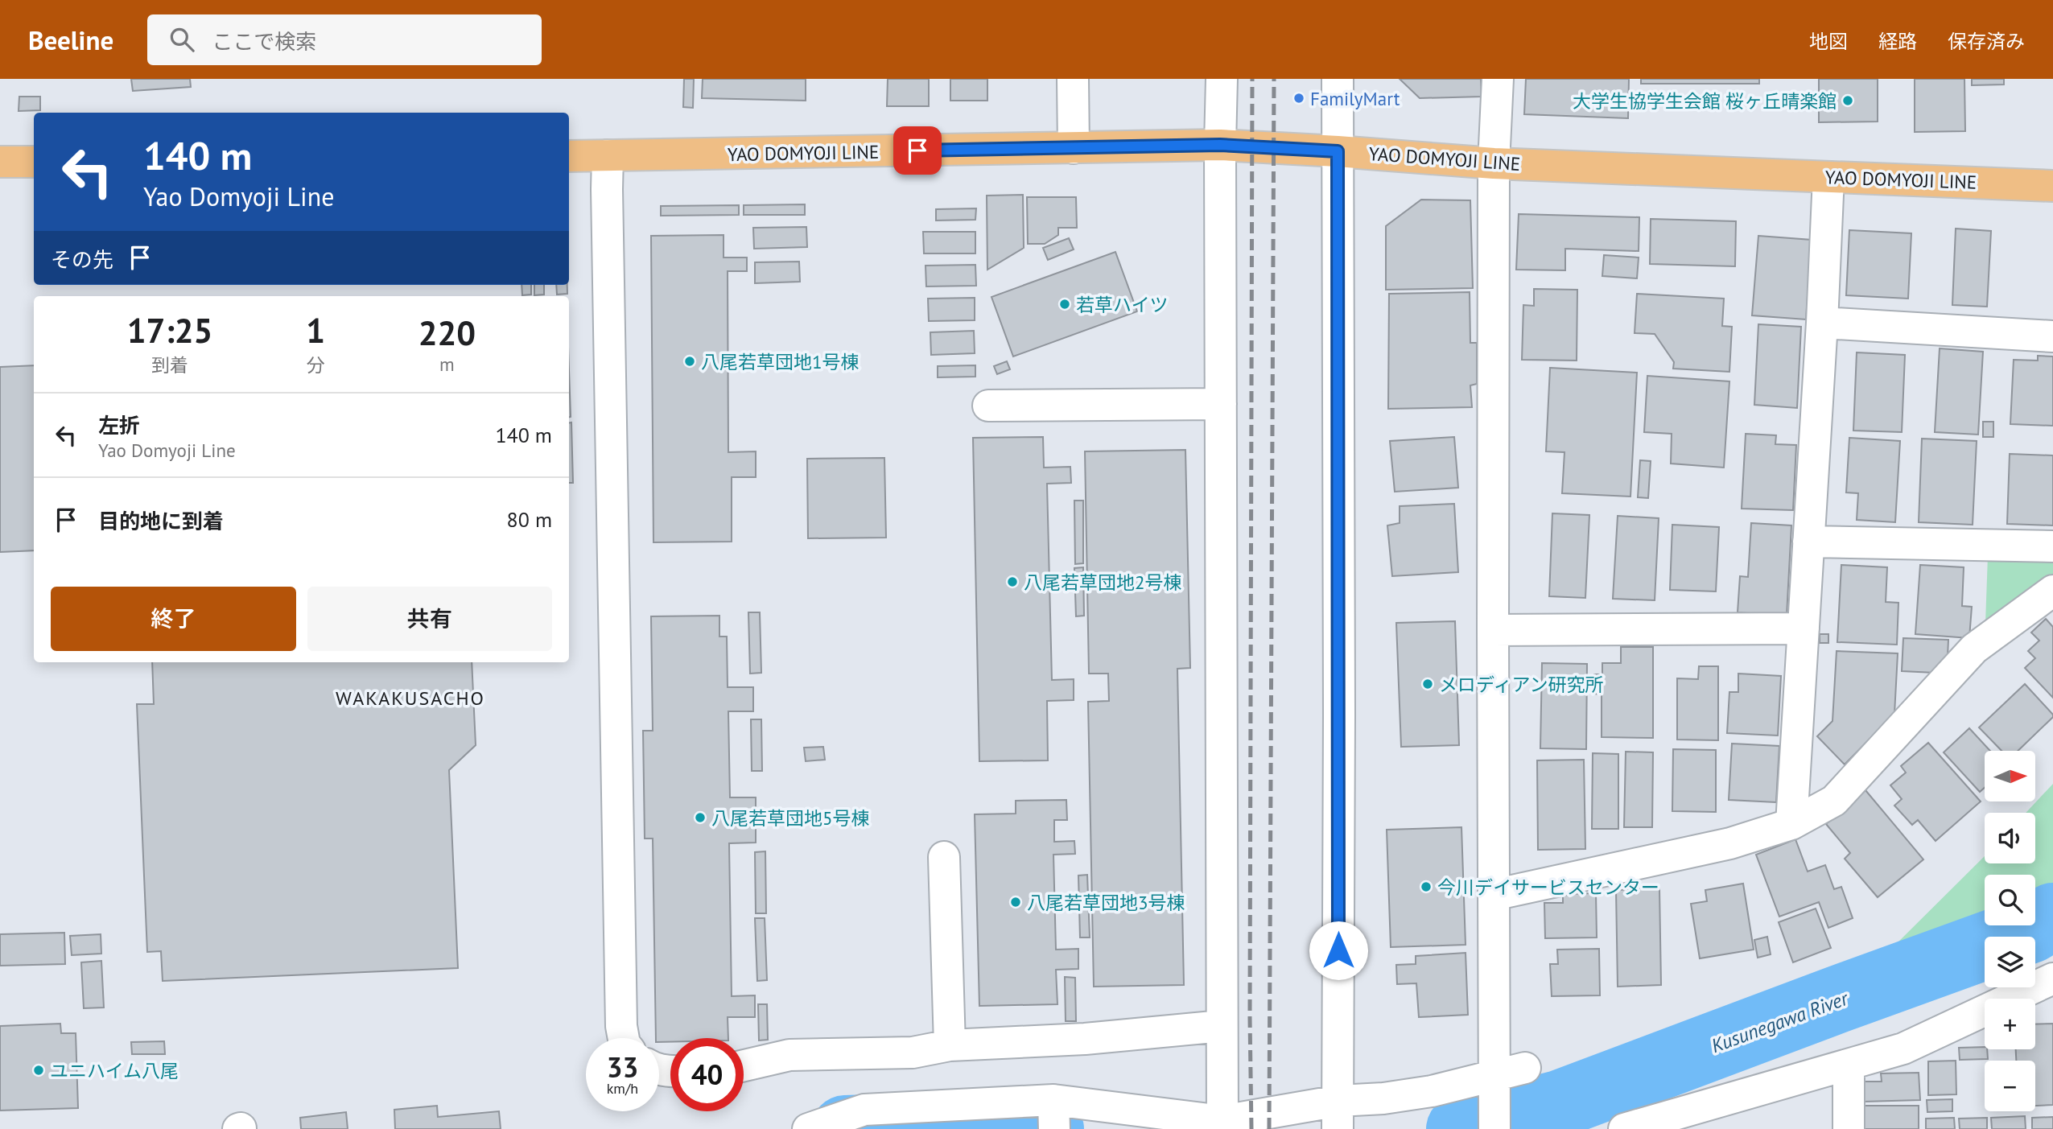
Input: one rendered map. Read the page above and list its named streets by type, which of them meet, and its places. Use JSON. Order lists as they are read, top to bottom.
{
  "streets": {
    "main road": ["YAO DOMYOJI LINE"]
  },
  "districts": ["WAKAKUSACHO"],
  "water": ["Kusunegawa River"],
  "places": [
    "FamilyMart",
    "大学生協学生会館 桜ヶ丘晴楽館",
    "若草ハイツ",
    "八尾若草団地1号棟",
    "八尾若草団地2号棟",
    "メロディアン研究所",
    "八尾若草団地5号棟",
    "今川デイサービスセンター",
    "八尾若草団地3号棟",
    "ユニハイム八尾"
  ],
  "north": "right",
  "page": {
    "header": "Beeline",
    "search": "ここで検索",
    "nav": ["地図", "経路", "保存済み"],
    "turn": ["140 m", "Yao Domyoji Line"],
    "then": "その先",
    "eta": [
      "17:25",
      "到着",
      "1",
      "分",
      "220",
      "m"
    ],
    "list": [
      {
        "name": "左折",
        "note": "Yao Domyoji Line",
        "value": "140 m"
      },
      {
        "name": "目的地に到着",
        "value": "80 m"
      }
    ],
    "buttons": ["終了", "共有"],
    "map_buttons": ["+", "−"],
    "speed": "33 km/h",
    "limit": "40"
  }
}
